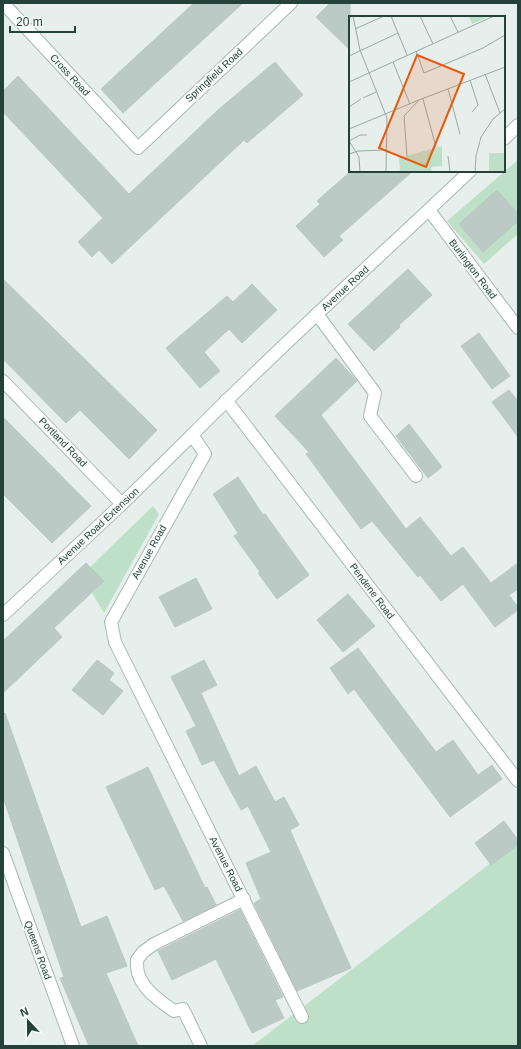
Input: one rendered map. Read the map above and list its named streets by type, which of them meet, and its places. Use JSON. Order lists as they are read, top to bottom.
{
  "streets": {
    "street": [
      "Cross Road",
      "Springfield Road",
      "Burlington Road",
      "Avenue Road",
      "Portland Road",
      "Avenue Road Extension",
      "Pendene Road",
      "Queens Road"
    ]
  },
  "crossings": [
    ["Cross Road", "Springfield Road"],
    ["Burlington Road", "Avenue Road"],
    ["Avenue Road", "Avenue Road Extension"],
    ["Avenue Road", "Pendene Road"],
    ["Portland Road", "Avenue Road Extension"]
  ],
  "scale_bar": "20 m",
  "north": "top"
}
